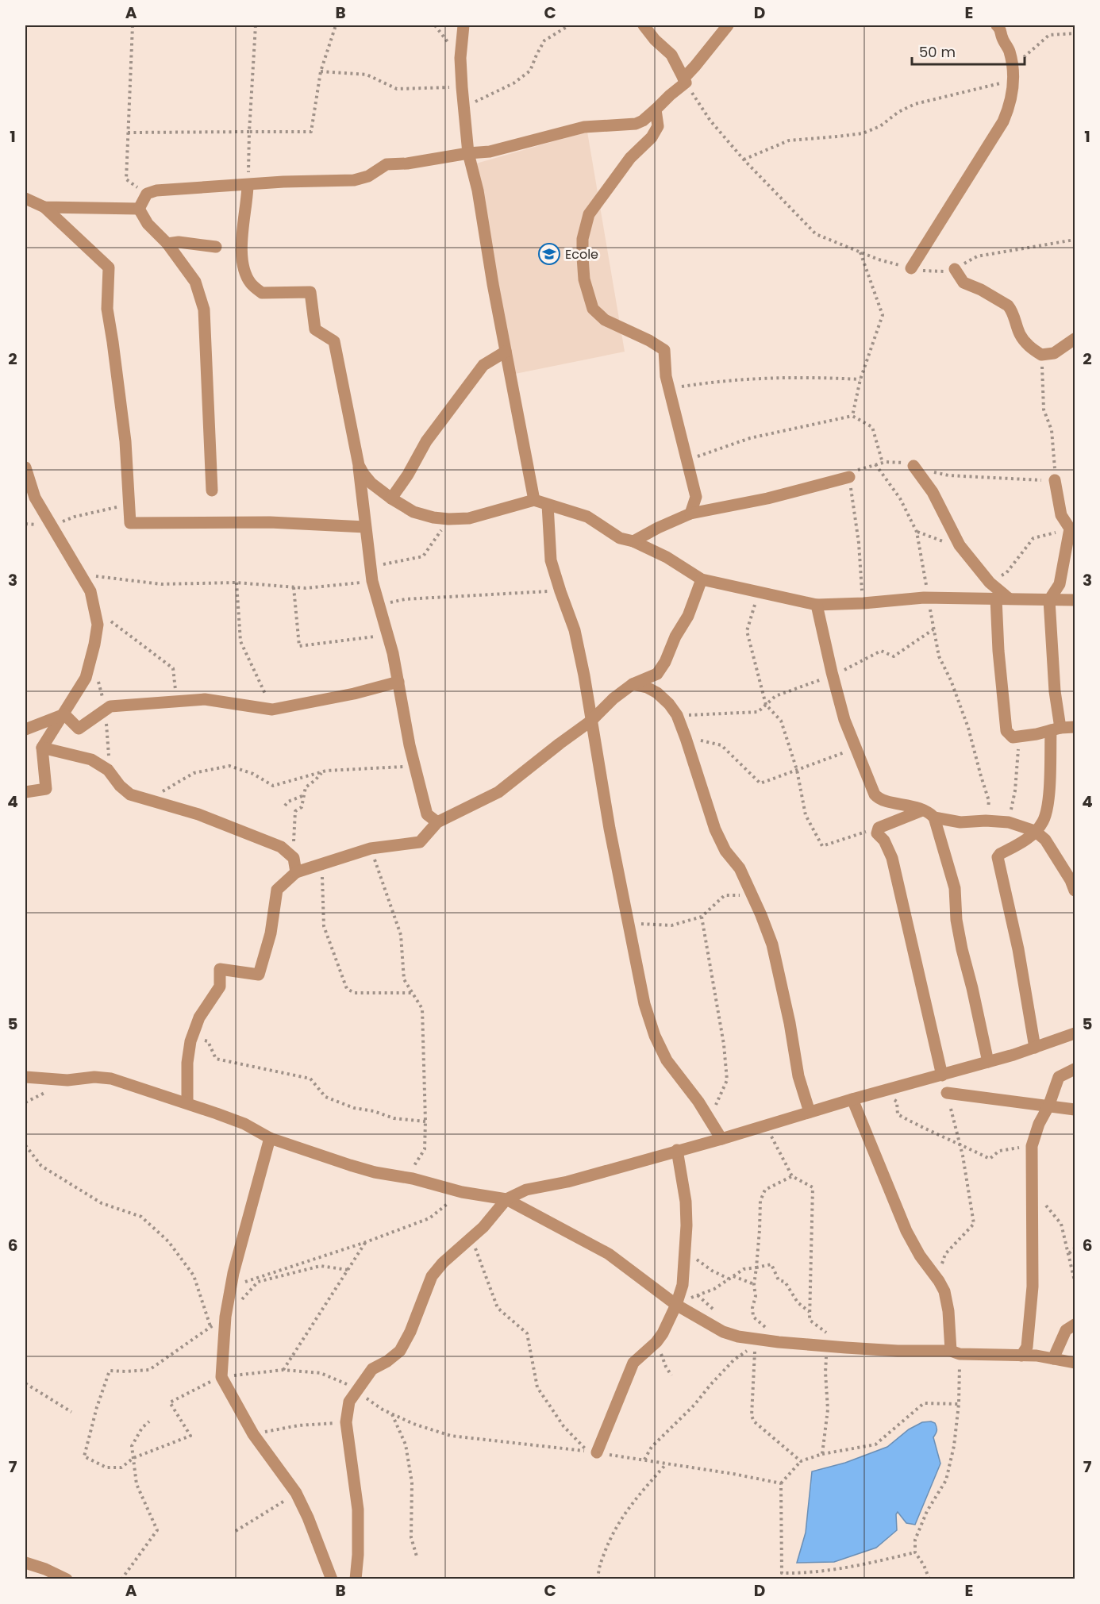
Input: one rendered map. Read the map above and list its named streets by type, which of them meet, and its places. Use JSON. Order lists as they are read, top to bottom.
{
  "places": {
    "school or university": ["Ecole"]
  },
  "scale_bar": "50 m",
  "grid": {
    "columns": [
      "A",
      "B",
      "C",
      "D",
      "E"
    ],
    "rows": [
      "1",
      "2",
      "3",
      "4",
      "5",
      "6",
      "7"
    ]
  }
}
